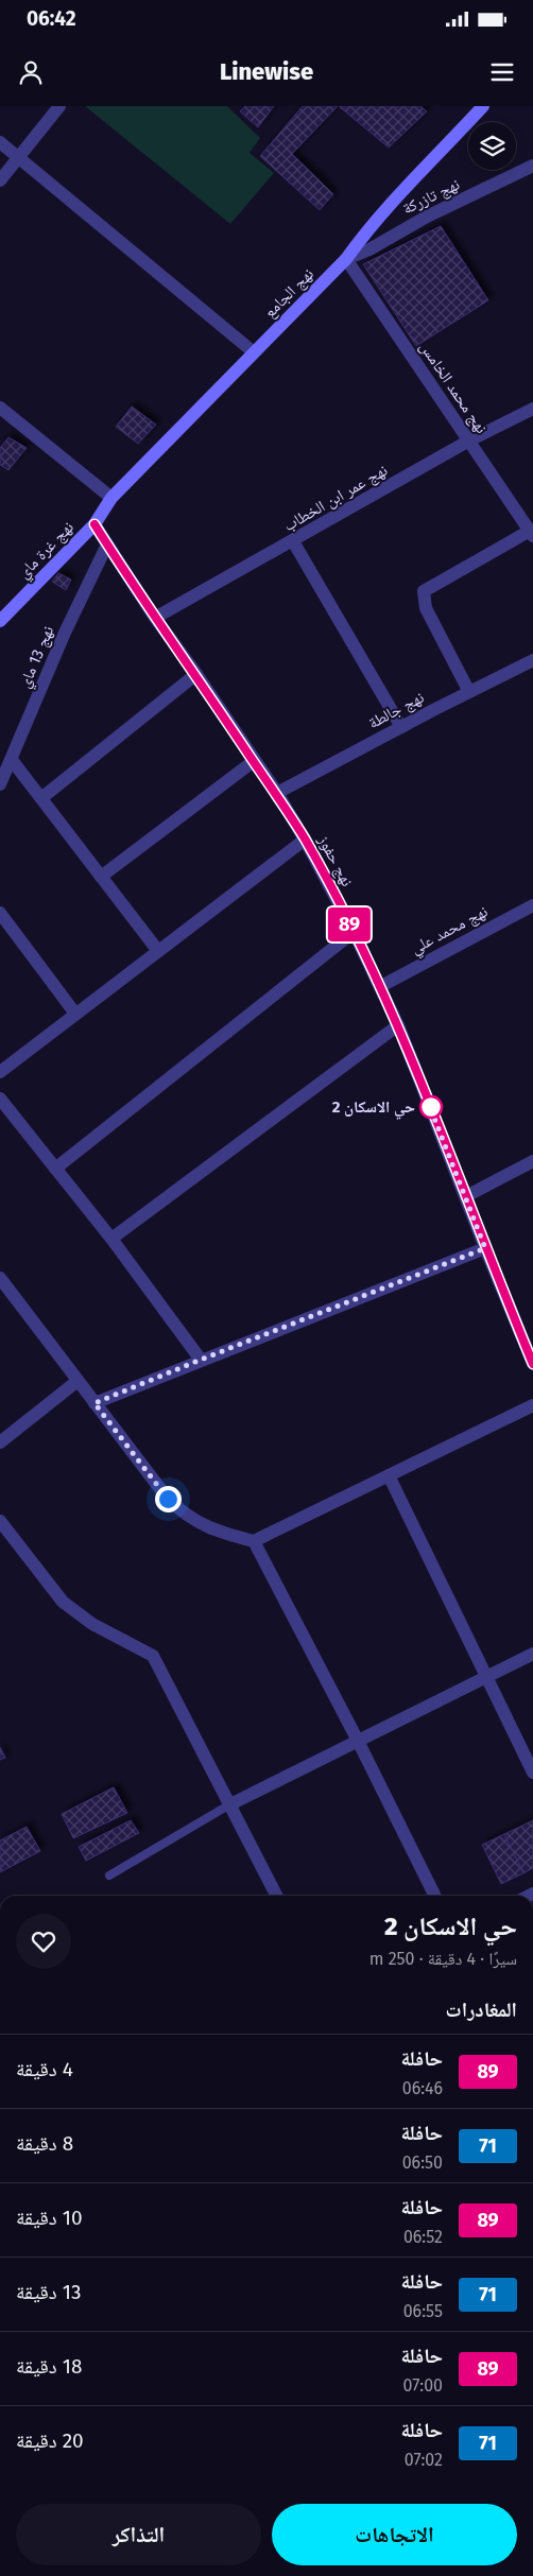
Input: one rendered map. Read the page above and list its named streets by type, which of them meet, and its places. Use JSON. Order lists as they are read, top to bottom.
{
  "streets": {
    "street": [
      "نهج تازركة",
      "نهج الجامع",
      "نهج محمد الخامس",
      "نهج عمر ابن الخطاب",
      "نهج غرة ماي",
      "نهج 13 ماي",
      "نهج جالطة",
      "نهج حفوز",
      "نهج محمد علي"
    ]
  },
  "crossings": [
    ["نهج تازركة", "نهج الجامع"],
    ["نهج تازركة", "نهج محمد الخامس"],
    ["نهج الجامع", "نهج محمد الخامس"],
    ["نهج الجامع", "نهج غرة ماي"],
    ["نهج محمد الخامس", "نهج عمر ابن الخطاب"],
    ["نهج عمر ابن الخطاب", "نهج حفوز"],
    ["نهج غرة ماي", "نهج حفوز"],
    ["نهج 13 ماي", "نهج حفوز"],
    ["نهج جالطة", "نهج حفوز"],
    ["نهج حفوز", "نهج محمد علي"]
  ],
  "places": ["حي الاسكان 2"],
  "lines": ["bus line 89"],
  "page": {
    "status": "06:42",
    "header": "Linewise",
    "on_map": "89",
    "heading": [
      ["حي الاسكان 2", "سيرًا · 4 دقيقة · 250 m"],
      "المغادرات"
    ],
    "list": [
      {
        "mark": "89",
        "name": "حافلة",
        "note": "06:46",
        "value": "4 دقيقة"
      },
      {
        "mark": "71",
        "name": "حافلة",
        "note": "06:50",
        "value": "8 دقيقة"
      },
      {
        "mark": "89",
        "name": "حافلة",
        "note": "06:52",
        "value": "10 دقيقة"
      },
      {
        "mark": "71",
        "name": "حافلة",
        "note": "06:55",
        "value": "13 دقيقة"
      },
      {
        "mark": "89",
        "name": "حافلة",
        "note": "07:00",
        "value": "18 دقيقة"
      },
      {
        "mark": "71",
        "name": "حافلة",
        "note": "07:02",
        "value": "20 دقيقة"
      }
    ],
    "buttons": ["الاتجاهات", "التذاكر"]
  }
}
